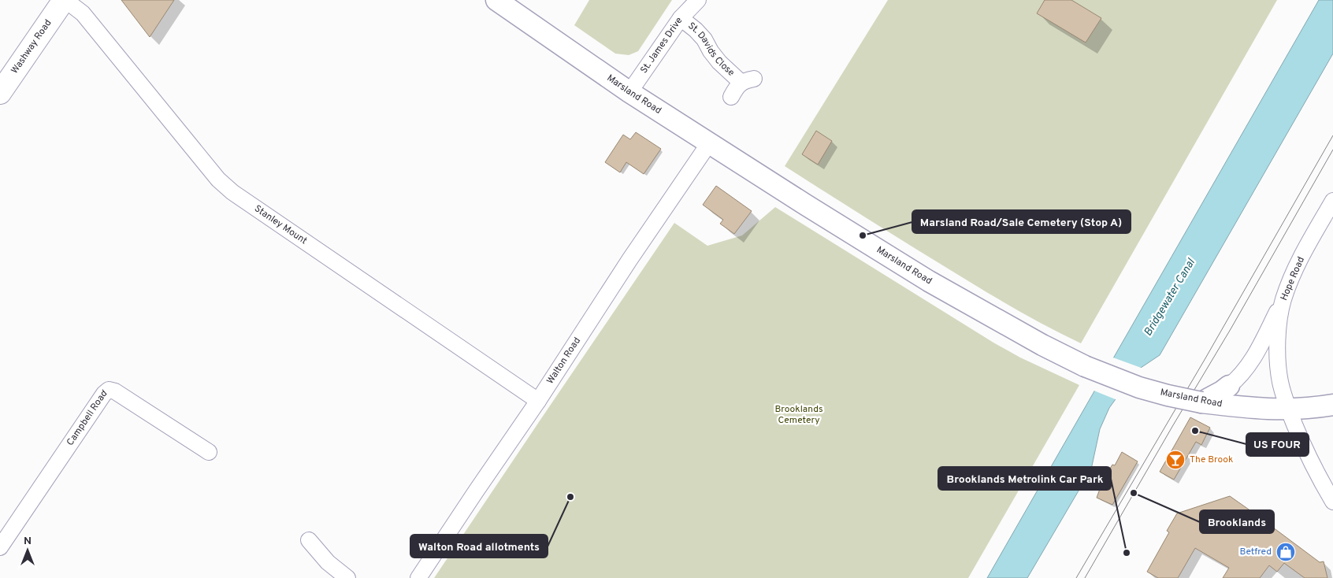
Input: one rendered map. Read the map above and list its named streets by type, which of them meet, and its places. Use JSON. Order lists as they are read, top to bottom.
{
  "streets": {
    "highway": ["Washway Road"],
    "main road": ["Marsland Road"],
    "street": [
      "St. James Drive",
      "St. Davids Close",
      "Stanley Mount",
      "Hope Road",
      "Walton Road",
      "Campbell Road"
    ]
  },
  "crossings": [
    ["St. James Drive", "St. Davids Close"],
    ["St. James Drive", "Marsland Road"],
    ["Washway Road", "Stanley Mount"],
    ["Marsland Road", "Hope Road"],
    ["Marsland Road", "Walton Road"],
    ["Stanley Mount", "Walton Road"]
  ],
  "water": ["Bridgewater Canal"],
  "parks": ["Brooklands Cemetery"],
  "places": {
    "other": [
      "Marsland Road/Sale Cemetery (Stop A)",
      "US FOUR",
      "Brooklands",
      "Walton Road allotments",
      "Brooklands Metrolink Car Park"
    ],
    "bar": ["The Brook"],
    "shop": ["Betfred"]
  },
  "north": "top"
}
